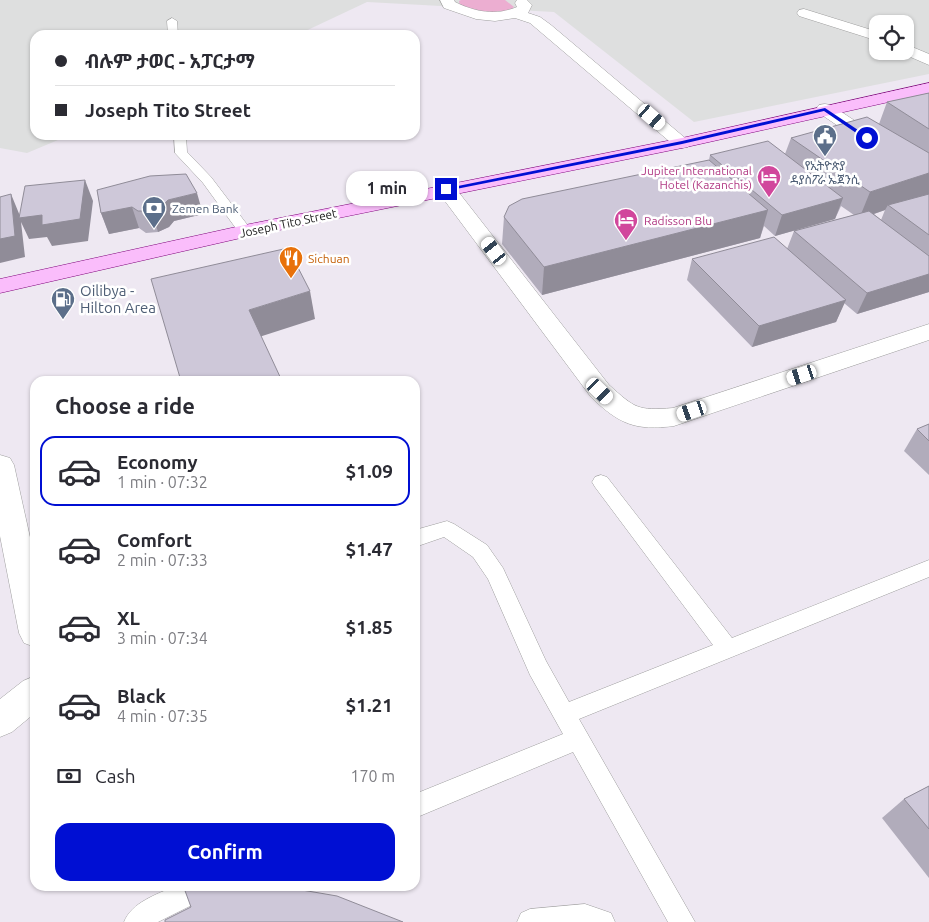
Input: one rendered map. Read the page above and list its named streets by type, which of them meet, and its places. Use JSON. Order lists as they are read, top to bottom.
{
  "streets": {
    "main road": ["Joseph Tito Street"]
  },
  "places": {
    "public building": ["የኢትዮጵያ ዳያስፖራ ኤጀንሲ"],
    "hotel": ["Jupiter International Hotel (Kazanchis)", "Radisson Blu"],
    "bank": ["Zemen Bank"],
    "restaurant": ["Sichuan"],
    "fuel station": ["Oilibya - Hilton Area"]
  },
  "page": {
    "banner": ["ብሉም ታወር - አፓርታማ", "Joseph Tito Street"],
    "bubble": "1 min",
    "heading": "Choose a ride",
    "list": [
      {
        "name": "Economy",
        "note": "1 min · 07:32",
        "value": "$1.09"
      },
      {
        "name": "Comfort",
        "note": "2 min · 07:33",
        "value": "$1.47"
      },
      {
        "name": "XL",
        "note": "3 min · 07:34",
        "value": "$1.85"
      },
      {
        "name": "Black",
        "note": "4 min · 07:35",
        "value": "$1.21"
      }
    ],
    "pay": ["Cash", "170 m"],
    "buttons": "Confirm"
  }
}
